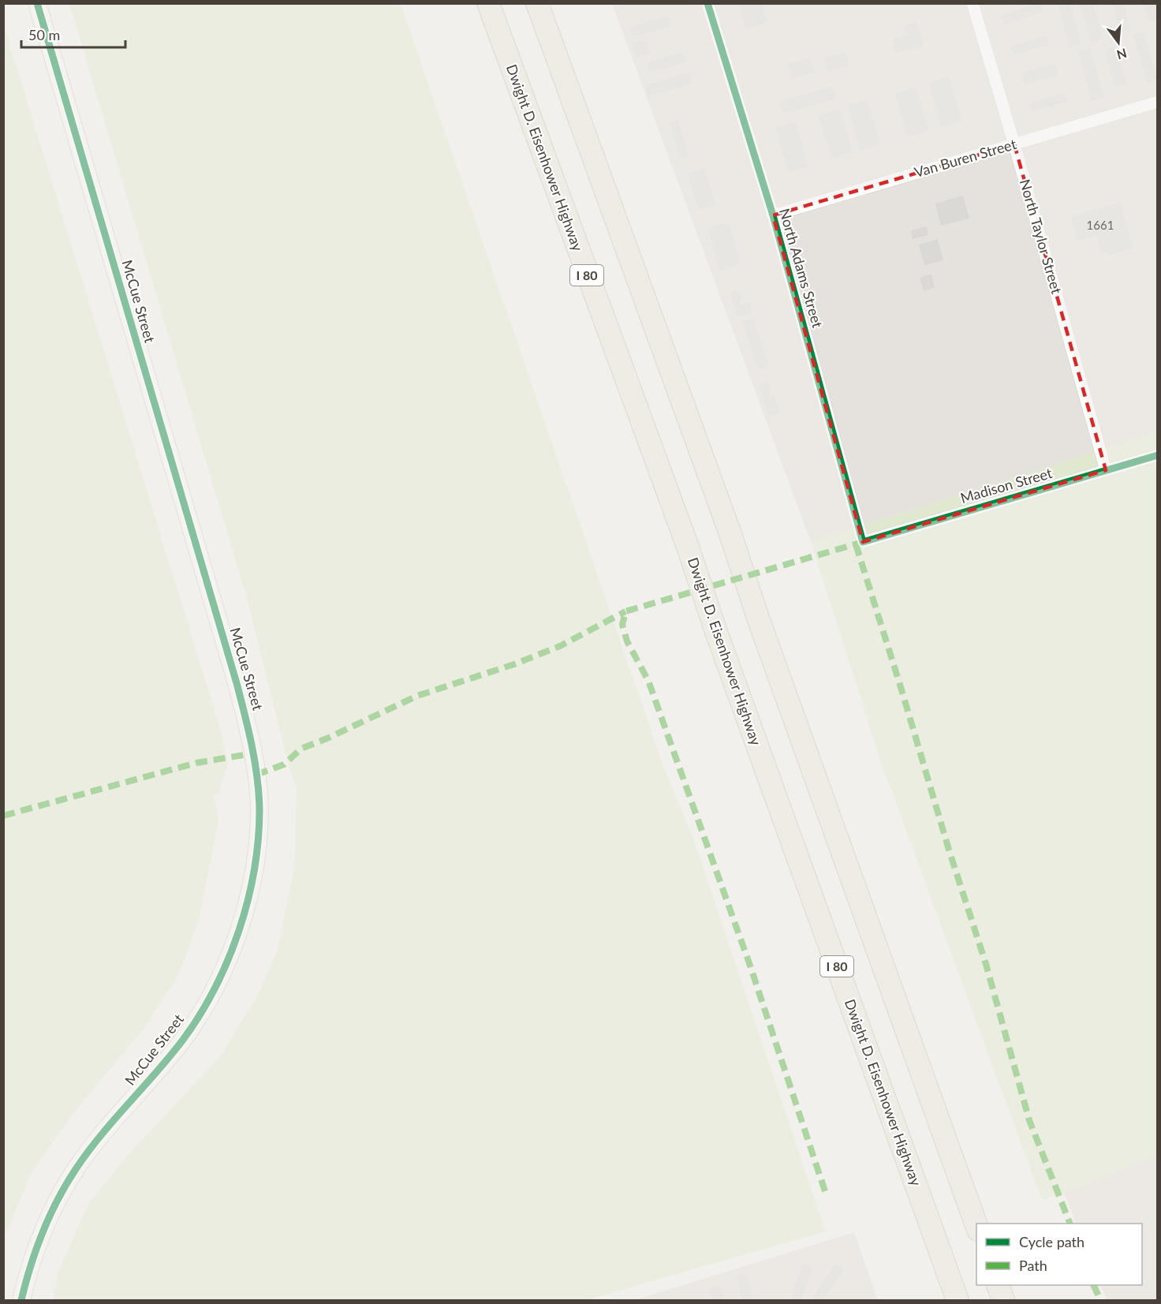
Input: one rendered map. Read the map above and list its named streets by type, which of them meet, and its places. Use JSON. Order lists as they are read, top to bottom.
{
  "streets": {
    "highway": ["Dwight D. Eisenhower Highway", "I 80"],
    "main road": ["McCue Street"],
    "street": [
      "Van Buren Street",
      "North Taylor Street",
      "North Adams Street",
      "Madison Street"
    ]
  },
  "crossings": [
    ["Van Buren Street", "North Taylor Street"],
    ["Van Buren Street", "North Adams Street"],
    ["North Taylor Street", "Madison Street"],
    ["North Adams Street", "Madison Street"]
  ],
  "house_numbers": ["1661"],
  "legend": ["Cycle path", "Path"],
  "scale_bar": "50 m",
  "north": "bottom"
}
